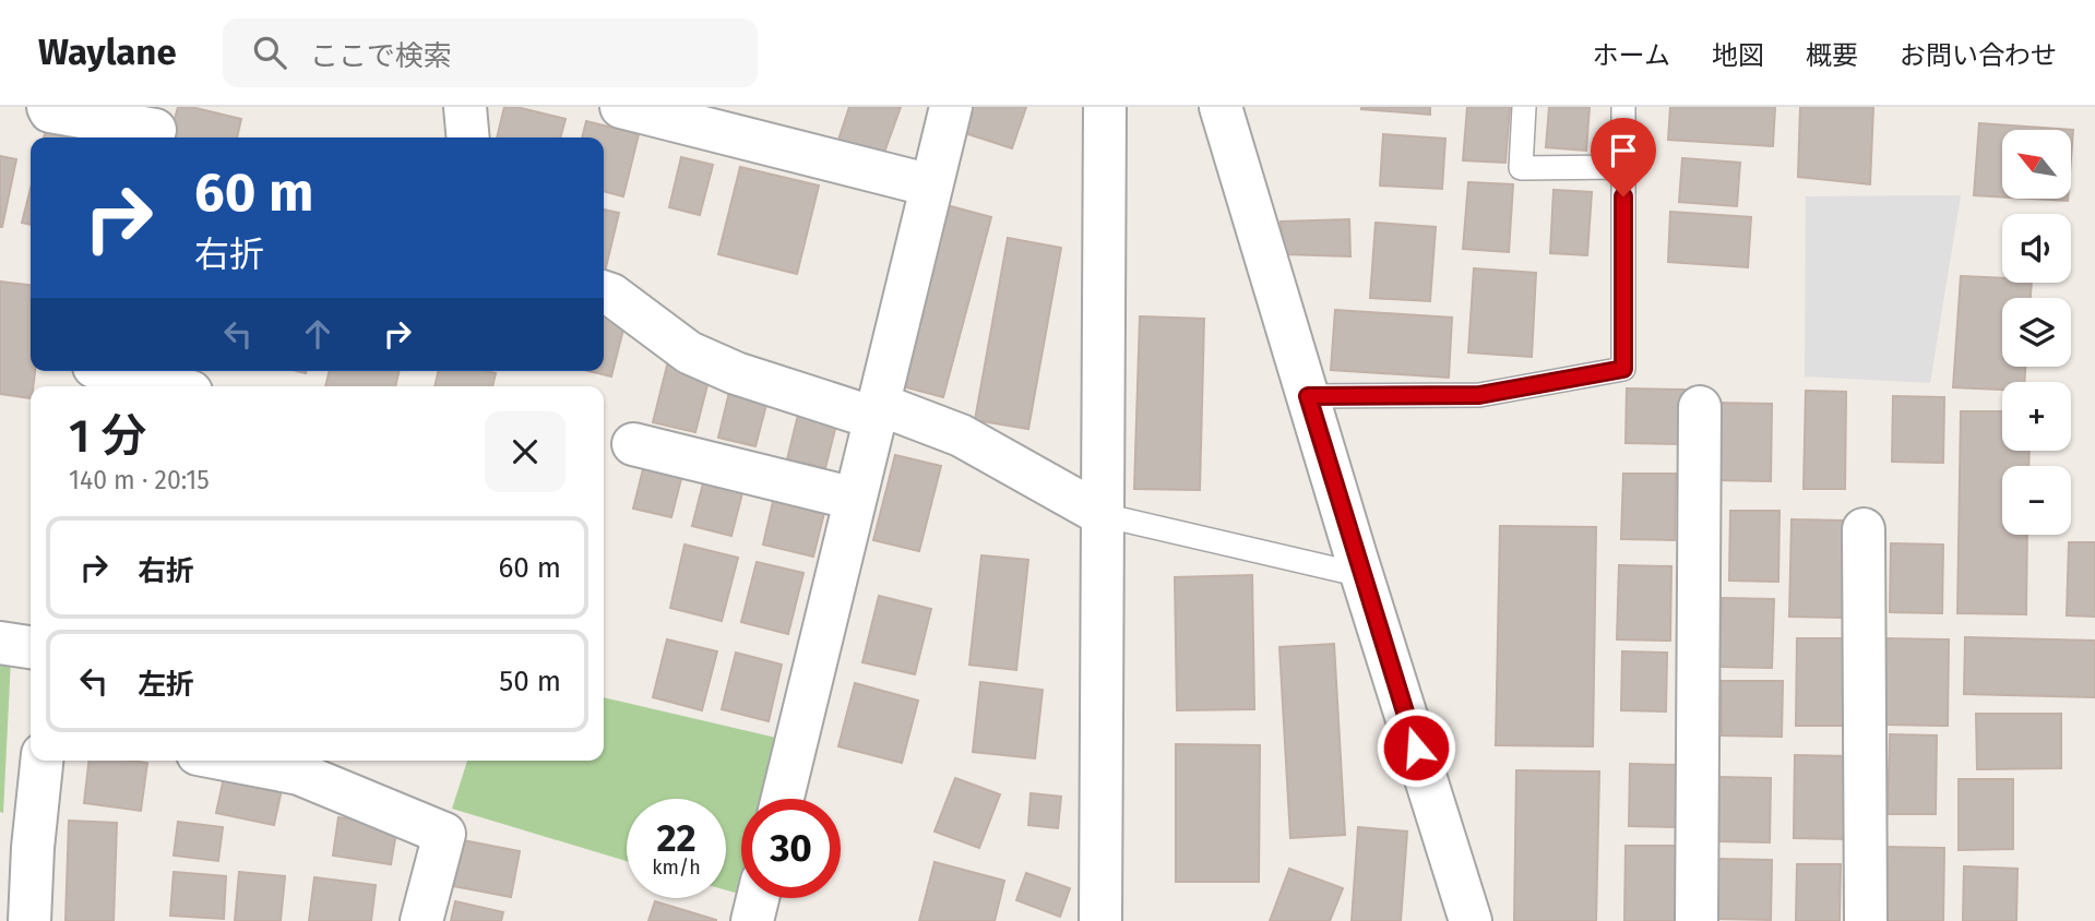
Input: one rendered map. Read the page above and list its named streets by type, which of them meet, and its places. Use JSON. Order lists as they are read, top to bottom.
{
  "north": "top left",
  "page": {
    "header": "Waylane",
    "search": "ここで検索",
    "nav": [
      "ホーム",
      "地図",
      "概要",
      "お問い合わせ"
    ],
    "map_buttons": ["+", "−"],
    "turn": ["60 m", "右折"],
    "heading": ["1 分", "140 m · 20:15"],
    "list": [
      {
        "name": "右折",
        "value": "60 m"
      },
      {
        "name": "左折",
        "value": "50 m"
      }
    ],
    "speed": "22 km/h",
    "limit": "30"
  }
}
